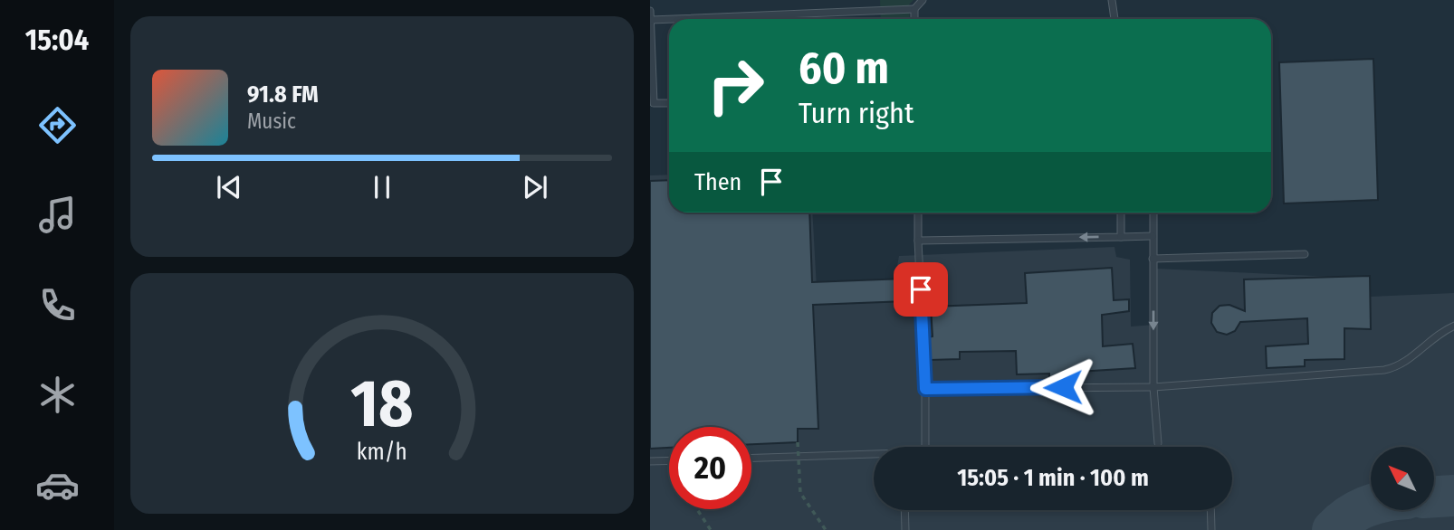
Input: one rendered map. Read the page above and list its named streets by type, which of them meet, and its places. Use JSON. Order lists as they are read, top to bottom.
{
  "north": "top left",
  "page": {
    "tabs": "15:04",
    "turn": ["60 m", "Turn right"],
    "song": ["91.8 FM", "Music"],
    "then": "Then",
    "limit": "20",
    "trip": "15:05 · 1 min · 100 m",
    "gauge": ["18", "km/h"]
  }
}
